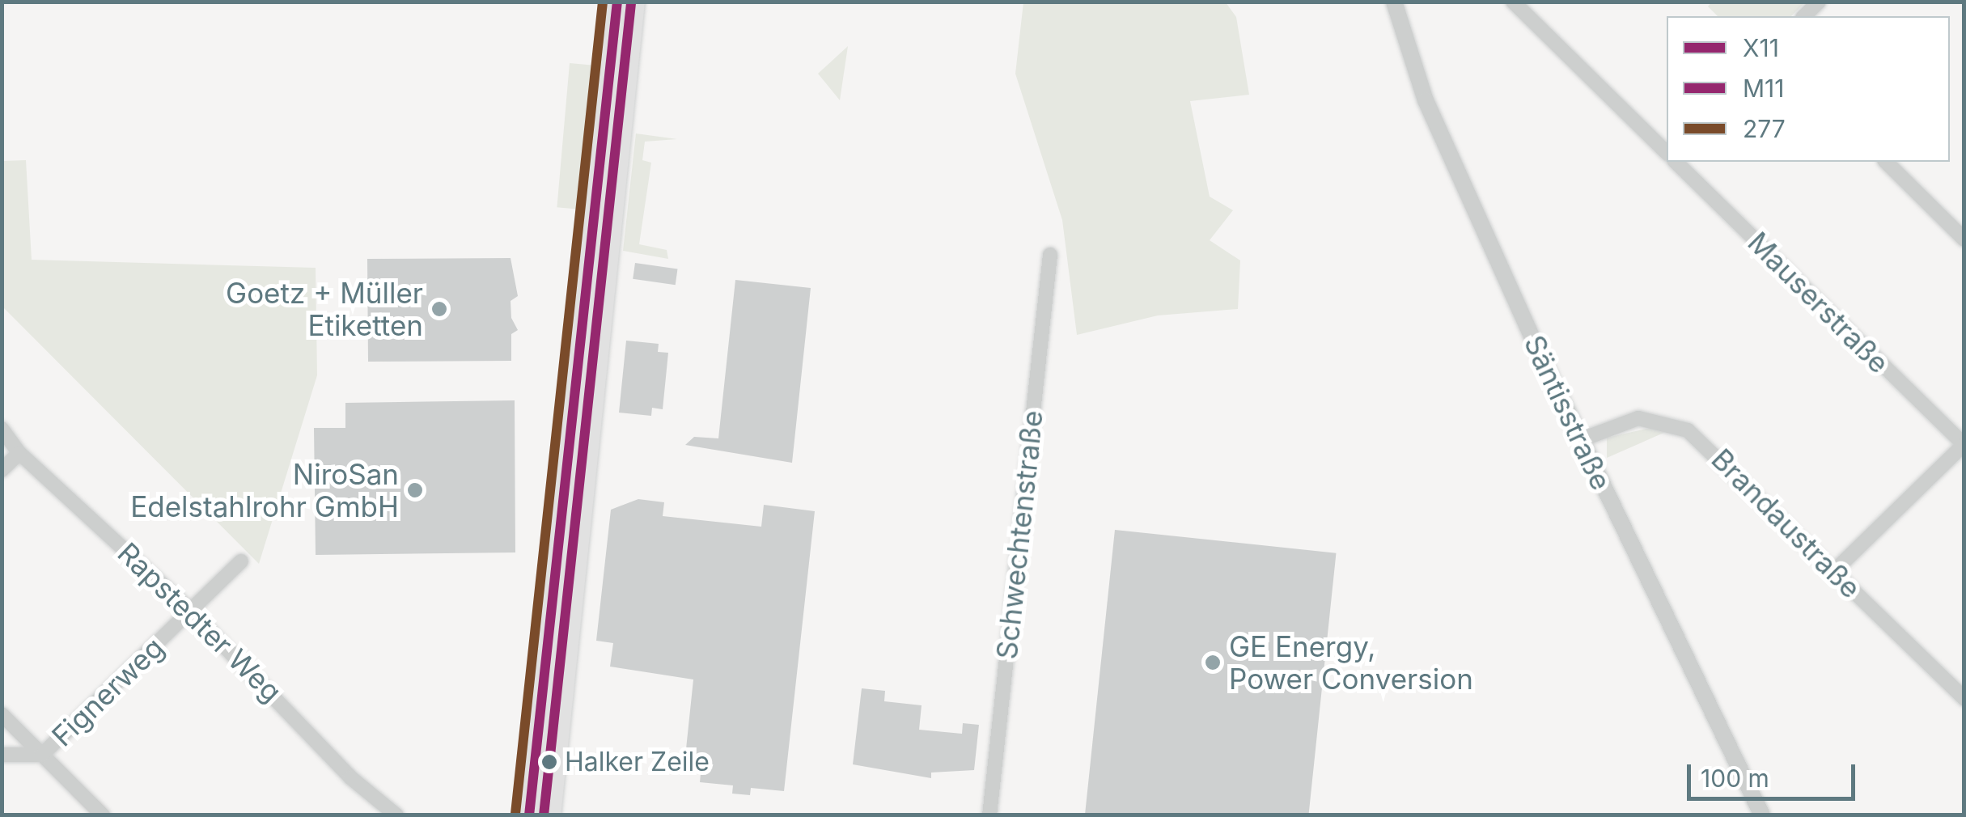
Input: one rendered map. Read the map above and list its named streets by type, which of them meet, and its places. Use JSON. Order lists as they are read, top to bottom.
{
  "streets": {
    "street": [
      "Mauserstraße",
      "Säntisstraße",
      "Brandaustraße",
      "Schwechtenstraße",
      "Rapstedter Weg",
      "Fignerweg"
    ]
  },
  "crossings": [
    ["Säntisstraße", "Brandaustraße"],
    ["Rapstedter Weg", "Fignerweg"]
  ],
  "places": [
    "Goetz + Müller Etiketten",
    "NiroSan Edelstahlrohr GmbH",
    "GE Energy, Power Conversion",
    "Halker Zeile"
  ],
  "lines": ["transit line X11", "transit line 277", "transit line M11"],
  "legend": ["X11", "M11", "277"],
  "scale_bar": "100 m"
}
